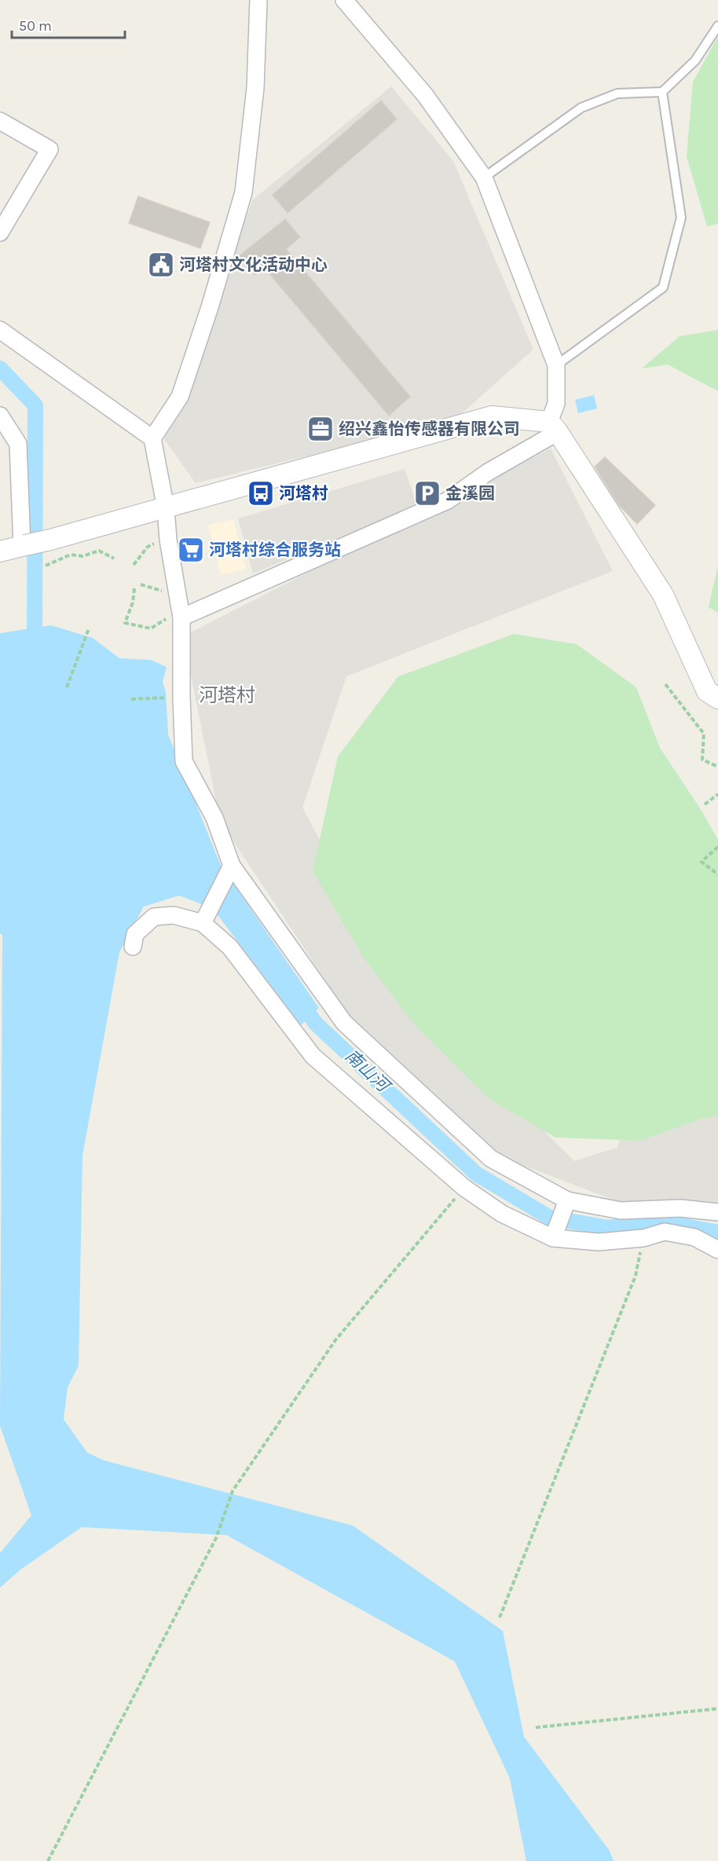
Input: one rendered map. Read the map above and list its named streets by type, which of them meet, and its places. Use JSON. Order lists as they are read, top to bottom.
{
  "districts": ["河塔村"],
  "water": ["南山河"],
  "places": {
    "public building": ["河塔村文化活动中心"],
    "office": ["绍兴鑫怡传感器有限公司"],
    "bus stop": ["河塔村"],
    "parking": ["金溪园"],
    "supermarket": ["河塔村综合服务站"]
  },
  "scale_bar": "50 m"
}
